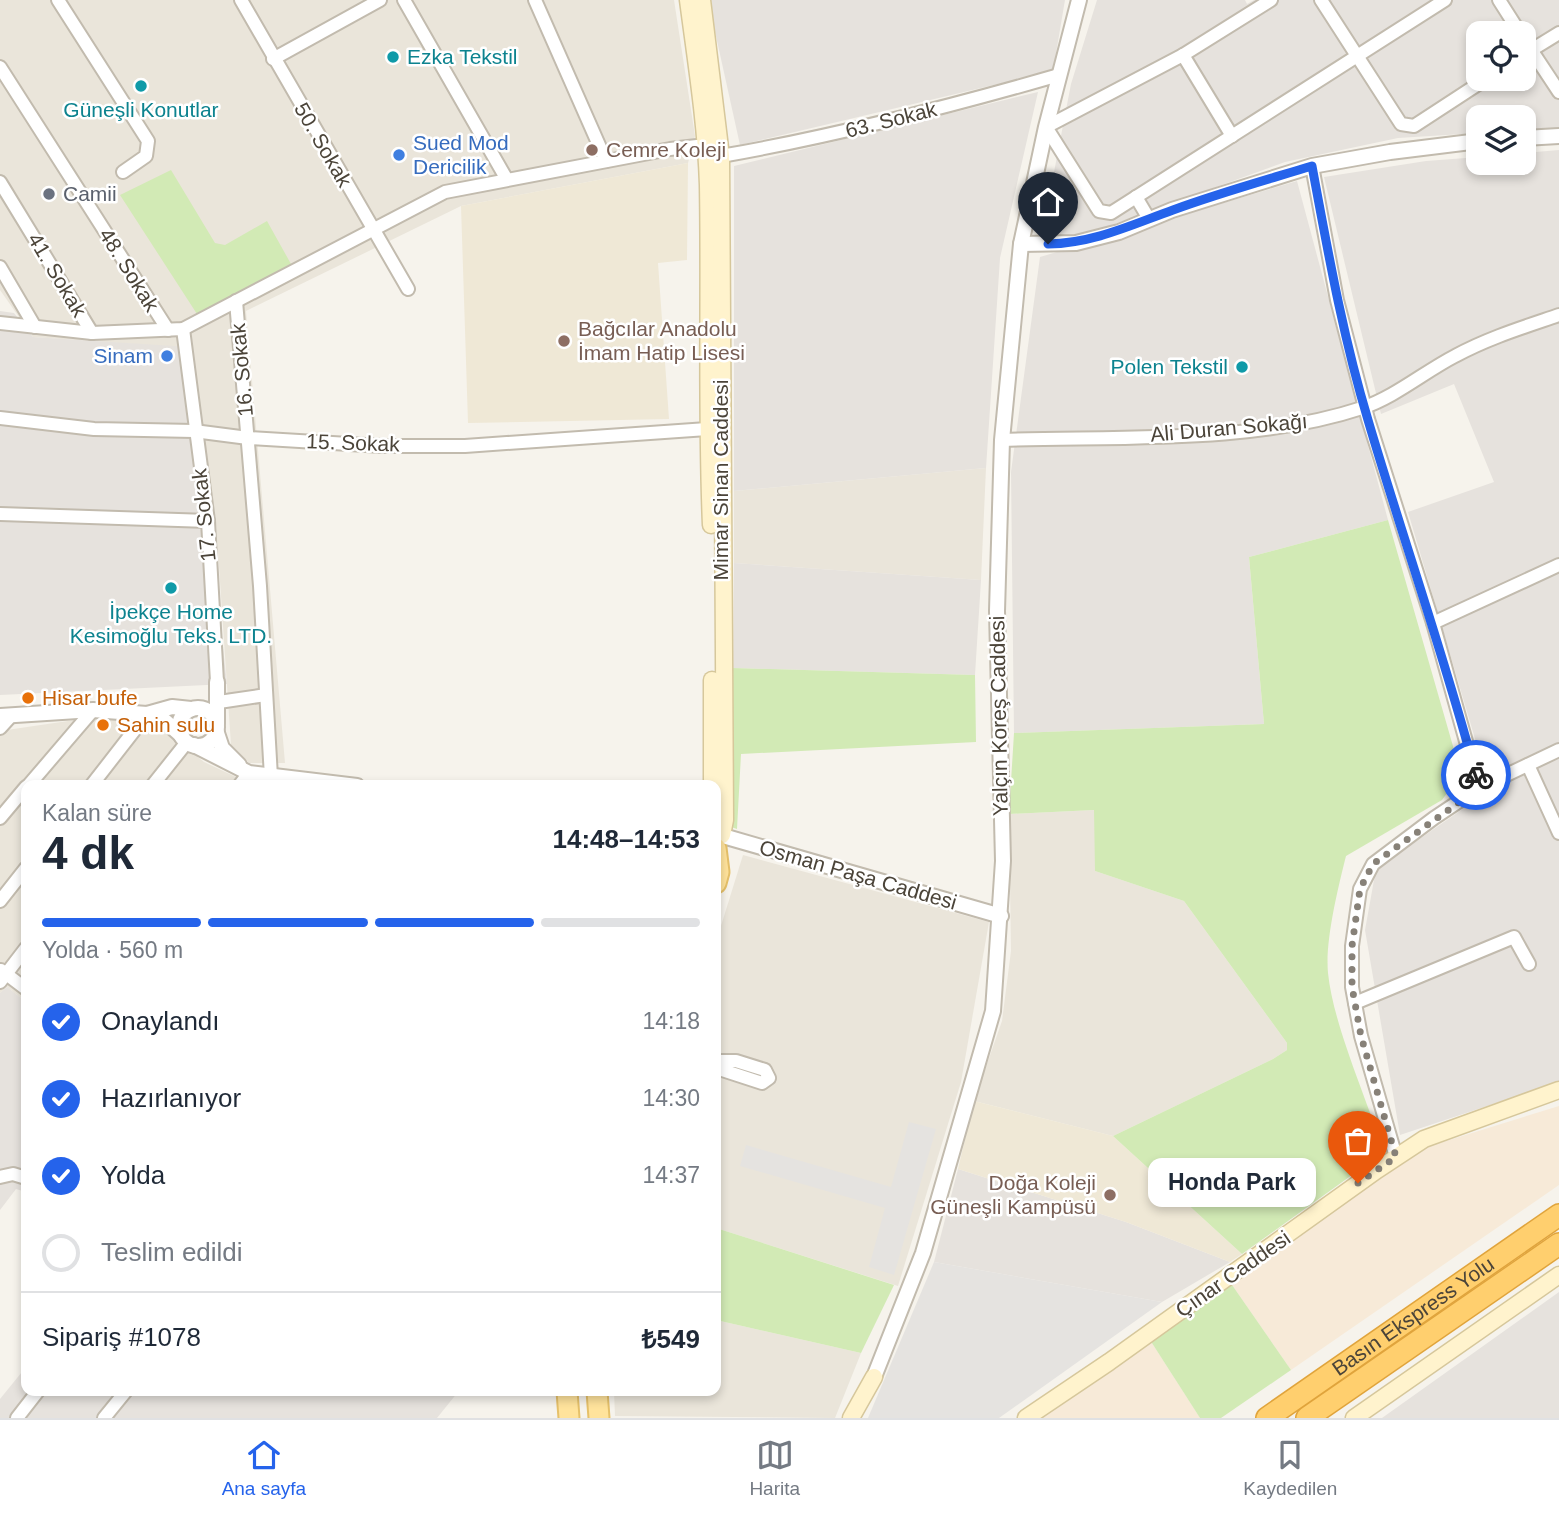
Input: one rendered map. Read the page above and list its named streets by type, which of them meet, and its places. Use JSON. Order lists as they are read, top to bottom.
{
  "streets": {
    "highway": ["Basın Ekspress Yolu"],
    "main road": ["Mimar Sinan Caddesi", "Yalçın Koreş Caddesi", "Çınar Caddesi"],
    "street": [
      "63. Sokak",
      "50. Sokak",
      "48. Sokak",
      "41. Sokak",
      "16. Sokak",
      "Ali Duran Sokağı",
      "15. Sokak",
      "17. Sokak",
      "Osman Paşa Caddesi"
    ]
  },
  "crossings": [
    ["63. Sokak", "Mimar Sinan Caddesi"],
    ["63. Sokak", "Yalçın Koreş Caddesi"],
    ["16. Sokak", "15. Sokak"],
    ["Ali Duran Sokağı", "Yalçın Koreş Caddesi"],
    ["15. Sokak", "Mimar Sinan Caddesi"],
    ["15. Sokak", "17. Sokak"],
    ["Yalçın Koreş Caddesi", "Osman Paşa Caddesi"]
  ],
  "places": [
    "Ezka Tekstil",
    "Güneşli Konutlar",
    "Cemre Koleji",
    "Sued Mod Dericilik",
    "Camii",
    "Bağcılar Anadolu İmam Hatip Lisesi",
    "Sinam",
    "Polen Tekstil",
    "İpekçe Home Kesimoğlu Teks. LTD.",
    "Hisar bufe",
    "Sahin sulu",
    "Honda Park",
    "Doğa Koleji Güneşli Kampüsü"
  ],
  "page": {
    "heading": ["4 dk", "Kalan süre", "14:48–14:53"],
    "panel": ["Sipariş #1078", "₺549"],
    "bar": "Yolda · 560 m",
    "list": [
      ["Onaylandı", "14:18"],
      ["Hazırlanıyor", "14:30"],
      ["Yolda", "14:37"],
      "Teslim edildi"
    ],
    "bubble": "Honda Park",
    "tabs": ["Ana sayfa", "Harita", "Kaydedilen"]
  }
}
